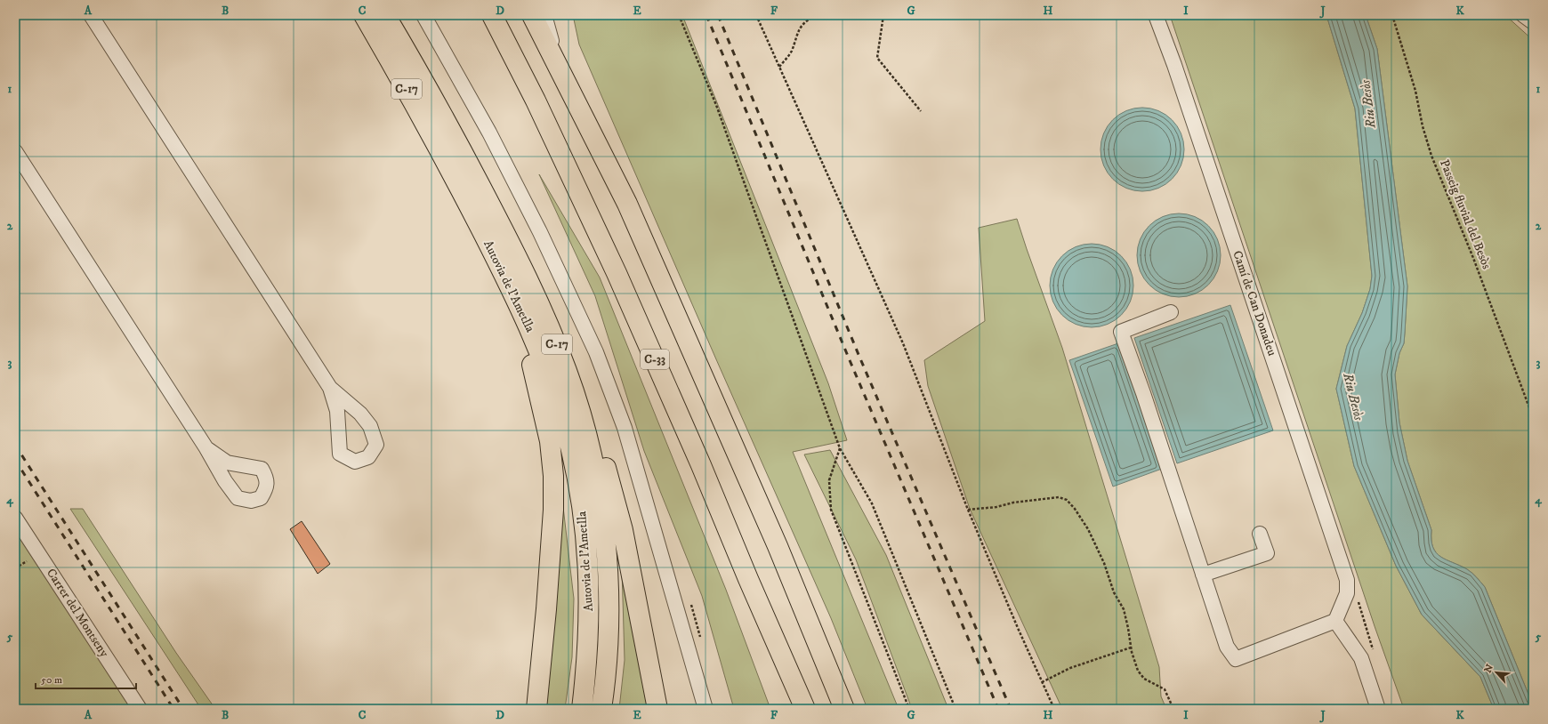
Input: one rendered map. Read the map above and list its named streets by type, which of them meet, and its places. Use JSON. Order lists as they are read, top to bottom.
{
  "streets": {
    "highway": ["C-17", "Autovia de l'Ametlla", "C-33"],
    "street": ["Camí de Can Donadeu", "Carrer del Montseny"],
    "path": ["Passeig fluvial del Besòs"]
  },
  "water": ["Riu Besòs"],
  "scale_bar": "50 m",
  "north": "top left",
  "grid": {
    "columns": [
      "A",
      "B",
      "C",
      "D",
      "E",
      "F",
      "G",
      "H",
      "I",
      "J",
      "K"
    ],
    "rows": [
      "1",
      "2",
      "3",
      "4",
      "5"
    ]
  }
}
